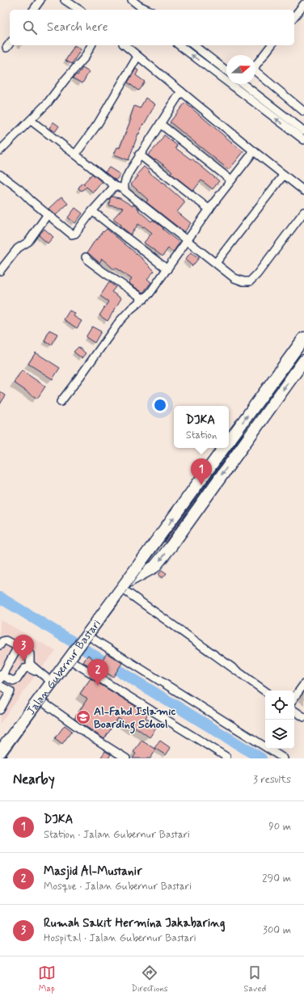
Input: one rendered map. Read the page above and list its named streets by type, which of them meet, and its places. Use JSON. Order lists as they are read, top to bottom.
{
  "streets": {
    "highway": ["Jalan Gubernur Bastari"]
  },
  "places": {
    "school or university": ["Al-Fahd Islamic Boarding School"]
  },
  "north": "right",
  "page": {
    "search": "Search here",
    "popup": ["DJKA", "Station"],
    "pins": ["1", "3", "2"],
    "heading": ["Nearby", "3 results"],
    "list": [
      {
        "mark": "1",
        "name": "DJKA",
        "note": "Station · Jalan Gubernur Bastari",
        "value": "90 m"
      },
      {
        "mark": "2",
        "name": "Masjid Al-Mustanir",
        "note": "Mosque · Jalan Gubernur Bastari",
        "value": "290 m"
      },
      {
        "mark": "3",
        "name": "Rumah Sakit Hermina Jakabaring",
        "note": "Hospital · Jalan Gubernur Bastari",
        "value": "300 m"
      }
    ],
    "nav": ["Map", "Directions", "Saved"]
  }
}
